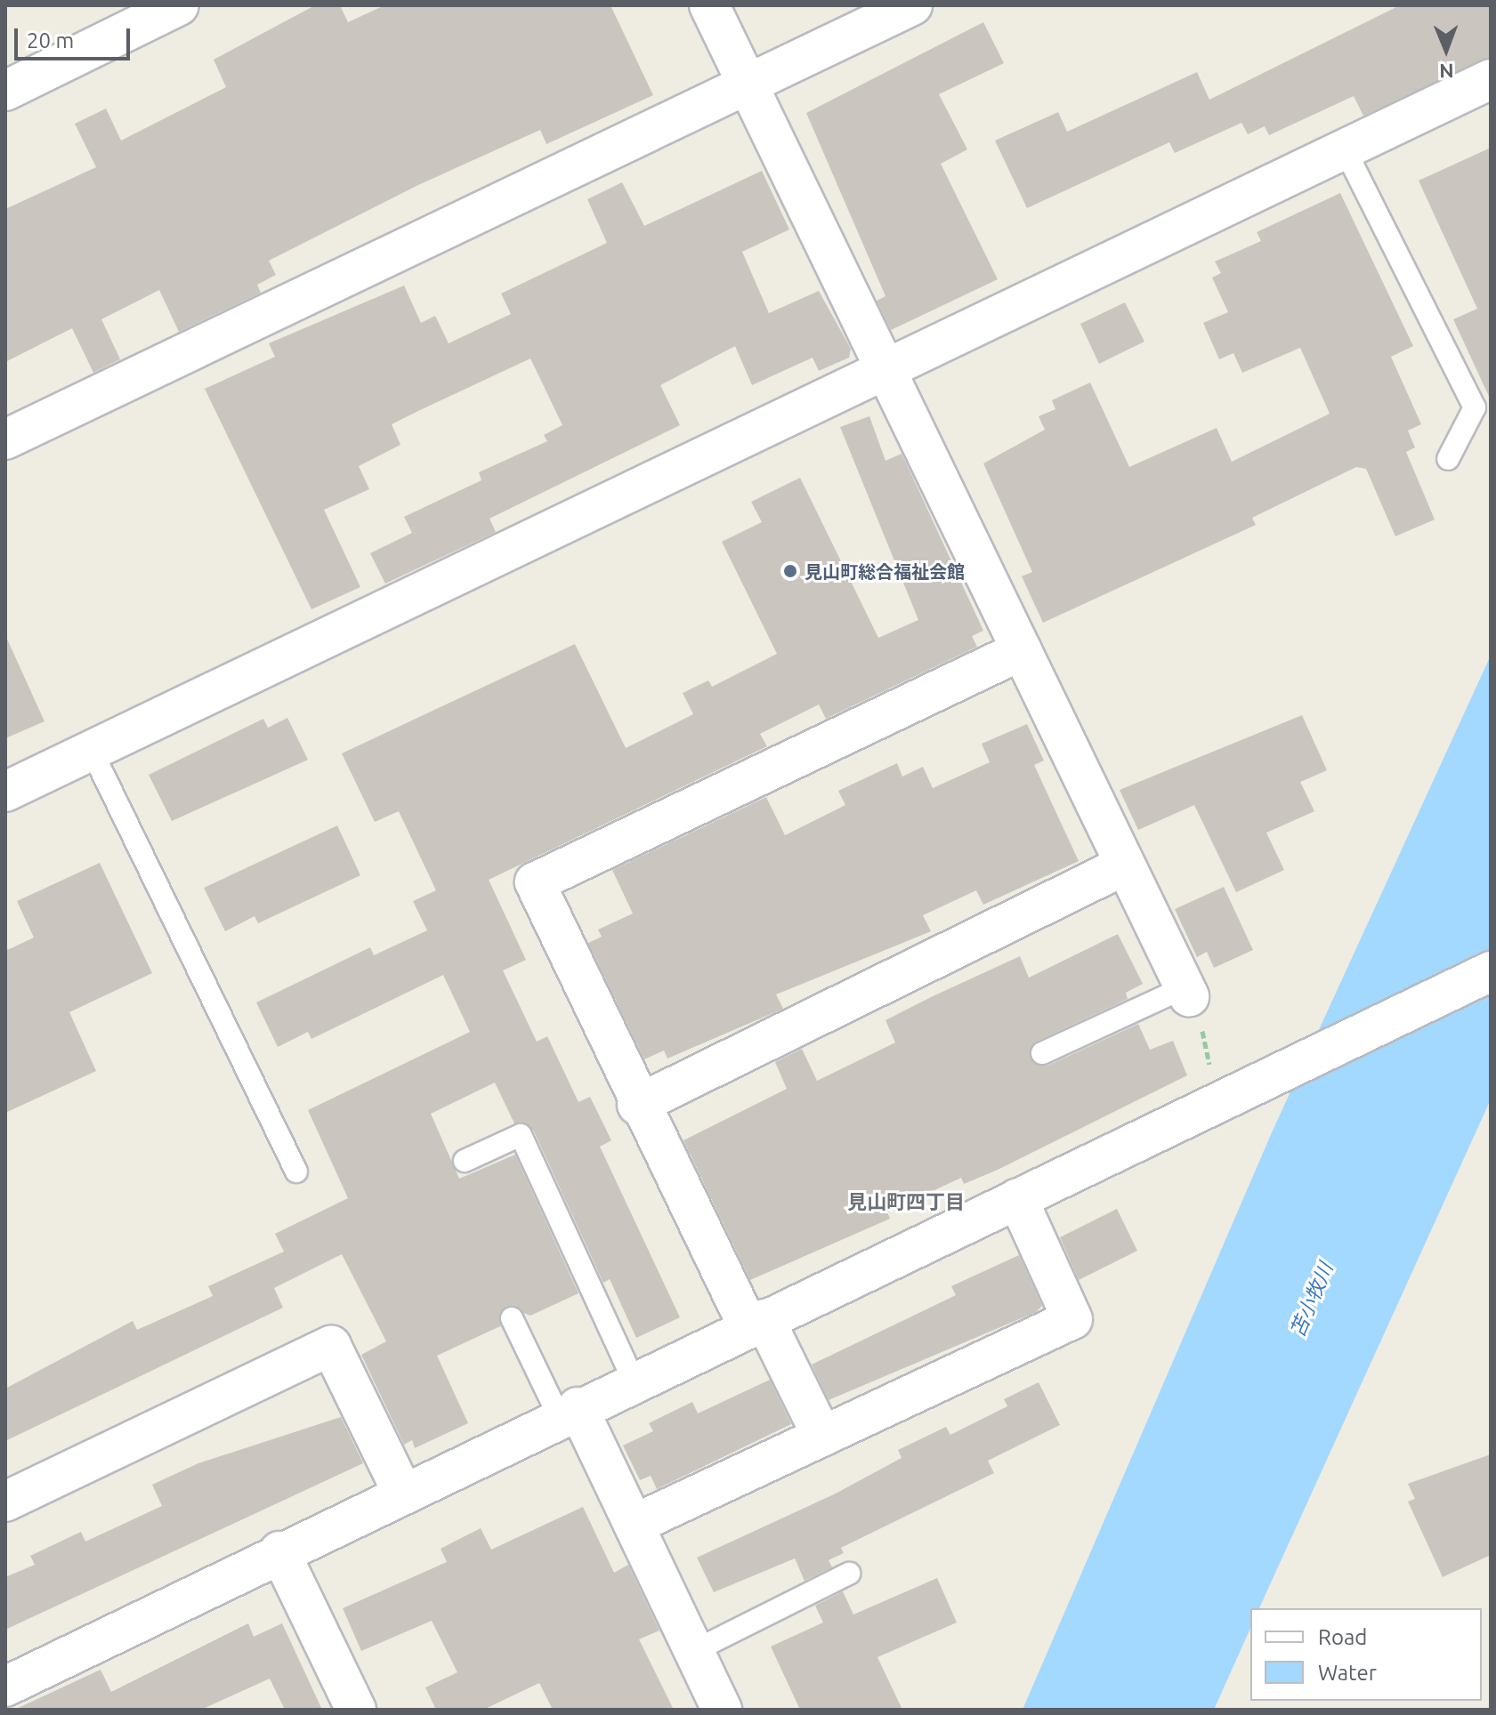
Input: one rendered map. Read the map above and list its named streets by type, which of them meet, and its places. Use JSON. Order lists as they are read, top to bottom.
{
  "districts": ["見山町四丁目"],
  "water": ["苫小牧川"],
  "places": ["見山町総合福祉会館"],
  "legend": ["Road", "Water"],
  "scale_bar": "20 m",
  "north": "bottom"
}
